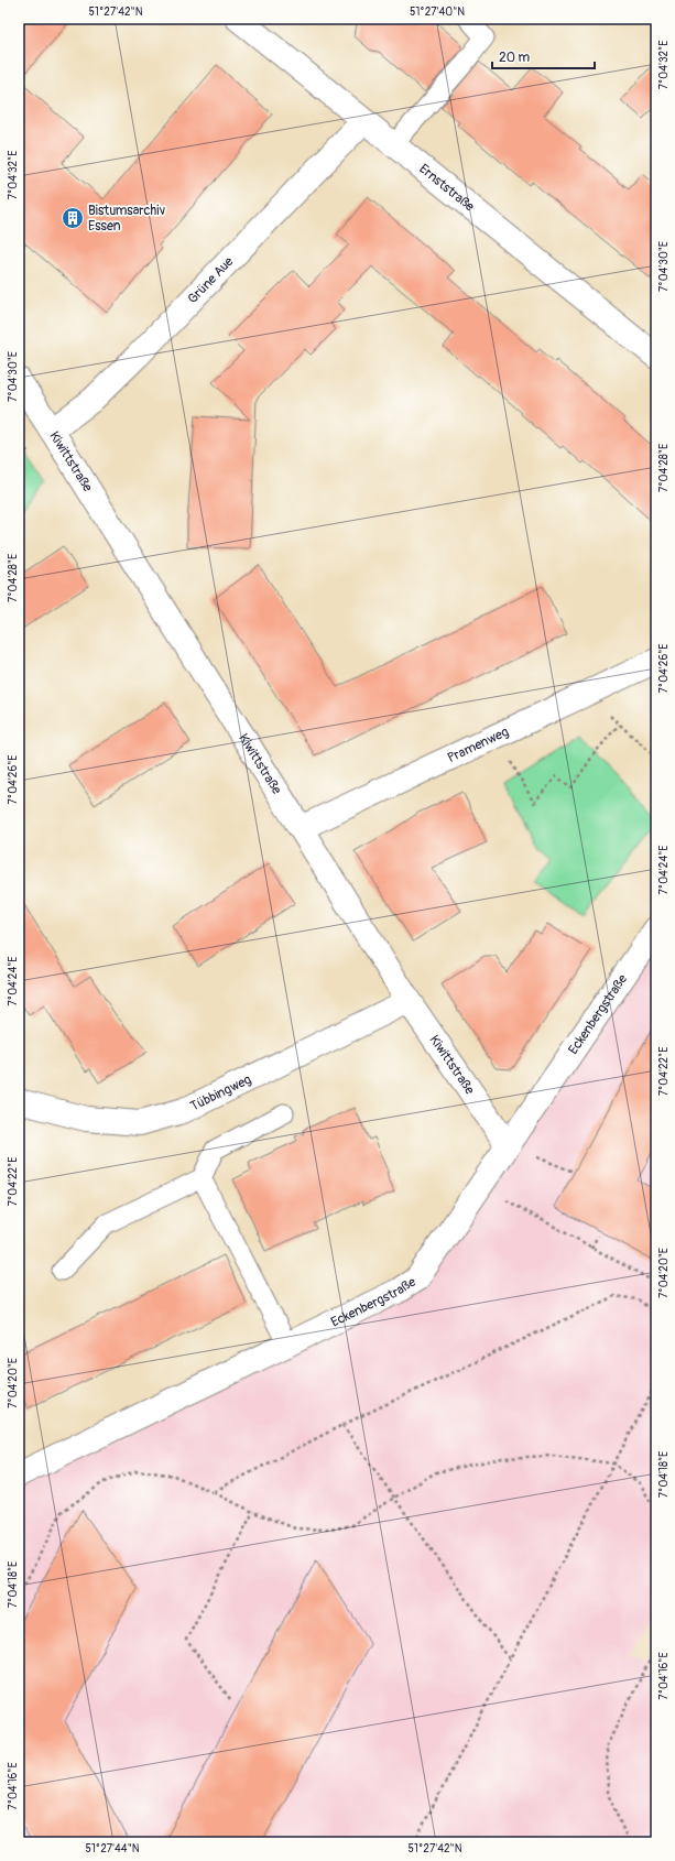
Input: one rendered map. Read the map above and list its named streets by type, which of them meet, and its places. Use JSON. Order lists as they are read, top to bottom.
{
  "streets": {
    "street": [
      "Ernststraße",
      "Grüne Aue",
      "Kiwittstraße",
      "Pramenweg",
      "Eckenbergstraße",
      "Tübbingweg"
    ]
  },
  "crossings": [
    ["Ernststraße", "Grüne Aue"],
    ["Grüne Aue", "Kiwittstraße"],
    ["Kiwittstraße", "Pramenweg"],
    ["Kiwittstraße", "Eckenbergstraße"],
    ["Kiwittstraße", "Tübbingweg"]
  ],
  "places": {
    "building": ["Bistumsarchiv Essen"]
  },
  "scale_bar": "20 m",
  "coordinates": [
    "51°27'42\"N",
    "51°27'40\"N",
    "7°04'32\"E",
    "7°04'30\"E",
    "7°04'28\"E",
    "7°04'26\"E",
    "7°04'24\"E",
    "7°04'22\"E",
    "7°04'20\"E",
    "7°04'18\"E",
    "7°04'16\"E",
    "51°27'44\"N"
  ]
}
